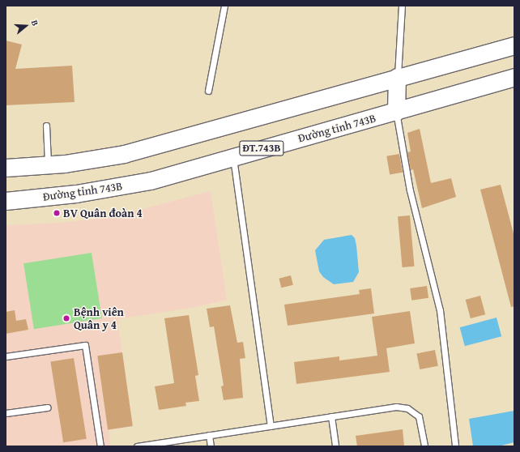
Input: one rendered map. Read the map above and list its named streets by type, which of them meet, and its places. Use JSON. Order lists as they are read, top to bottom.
{
  "streets": {
    "main road": ["Đường tỉnh 743B", "ĐT.743B"]
  },
  "places": ["BV Quân đoàn 4", "Bệnh viên Quân y 4"],
  "north": "right"
}
